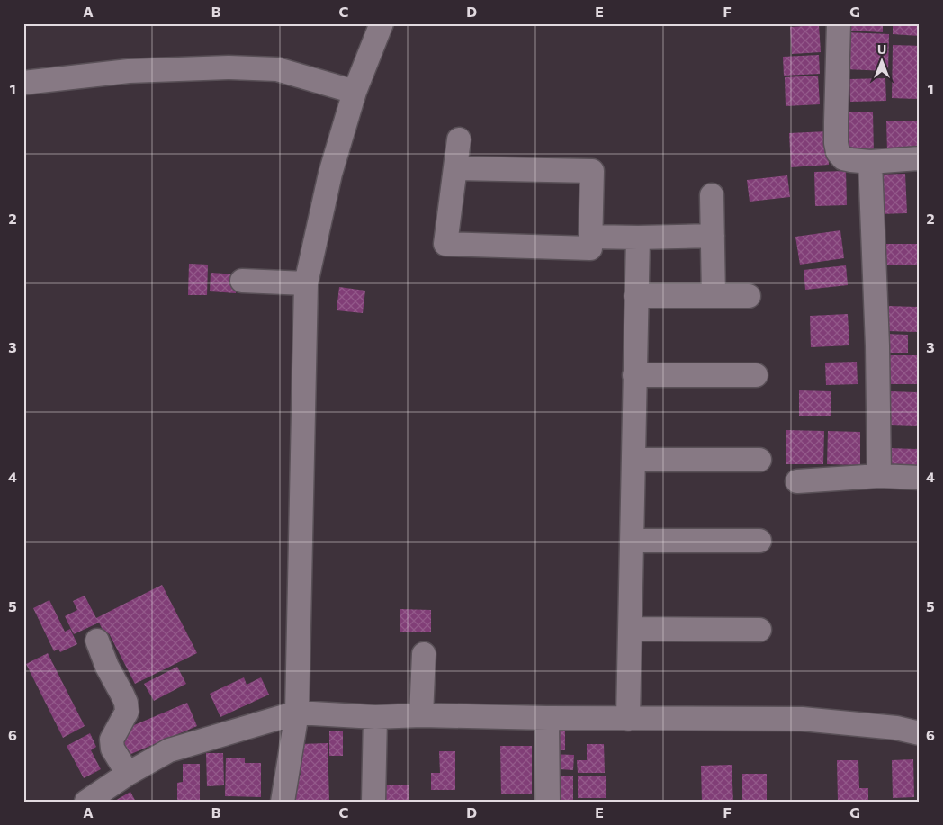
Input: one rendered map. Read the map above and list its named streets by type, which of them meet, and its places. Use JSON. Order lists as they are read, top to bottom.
{
  "north": "top",
  "grid": {
    "columns": [
      "A",
      "B",
      "C",
      "D",
      "E",
      "F",
      "G"
    ],
    "rows": [
      "1",
      "2",
      "3",
      "4",
      "5",
      "6"
    ]
  }
}
